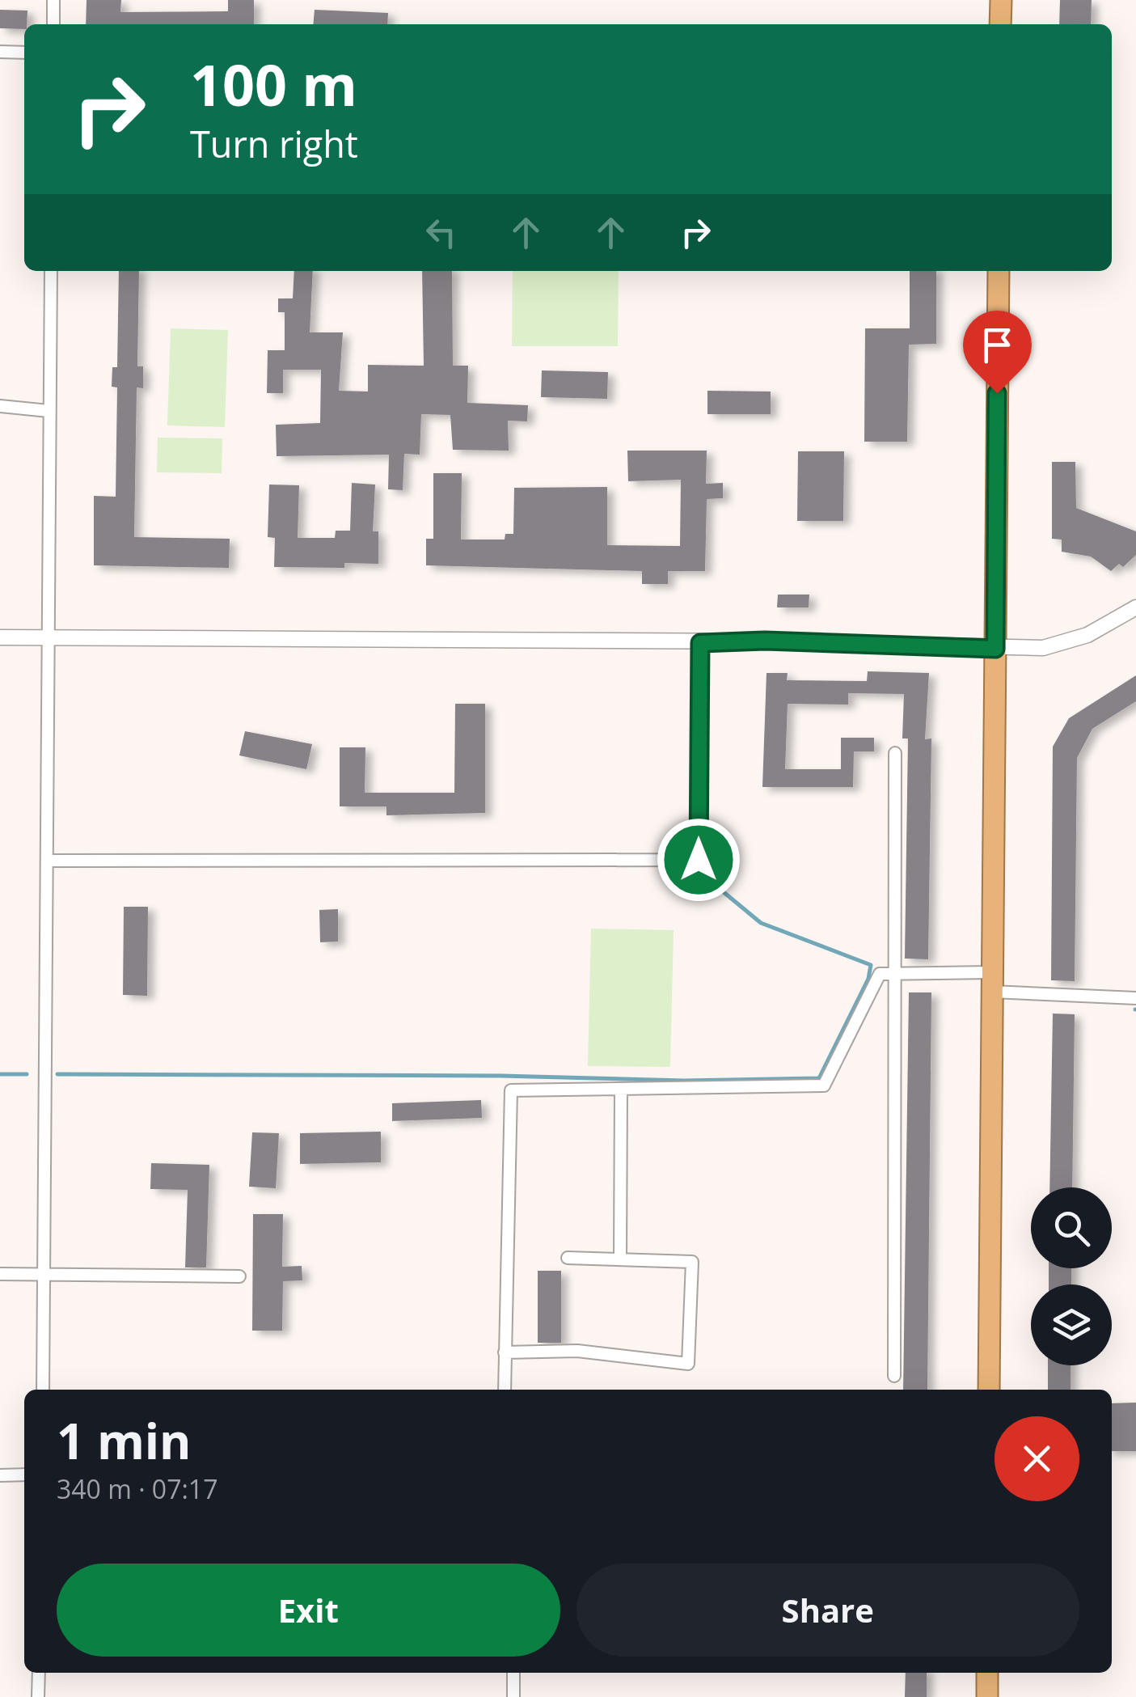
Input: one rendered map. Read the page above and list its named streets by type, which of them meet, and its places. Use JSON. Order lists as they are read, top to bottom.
{
  "page": {
    "turn": ["100 m", "Turn right"],
    "heading": ["1 min", "340 m · 07:17"],
    "buttons": ["Exit", "Share"]
  }
}
